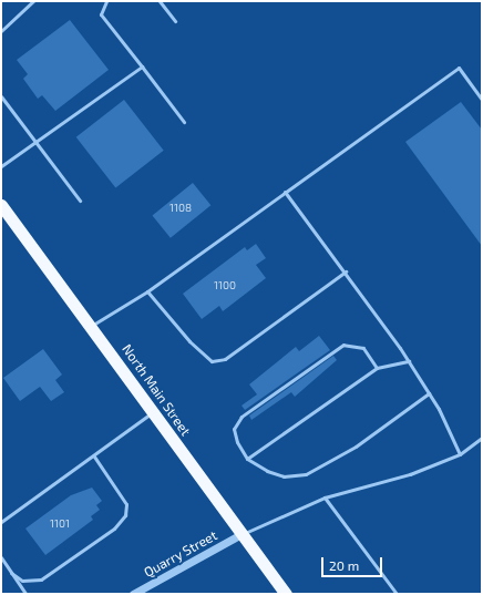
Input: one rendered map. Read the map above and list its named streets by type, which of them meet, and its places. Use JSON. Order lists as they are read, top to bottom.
{
  "streets": {
    "highway": ["North Main Street"],
    "street": ["Quarry Street"]
  },
  "crossings": [
    ["North Main Street", "Quarry Street"]
  ],
  "house_numbers": ["1108", "1100", "1101"],
  "scale_bar": "20 m"
}
